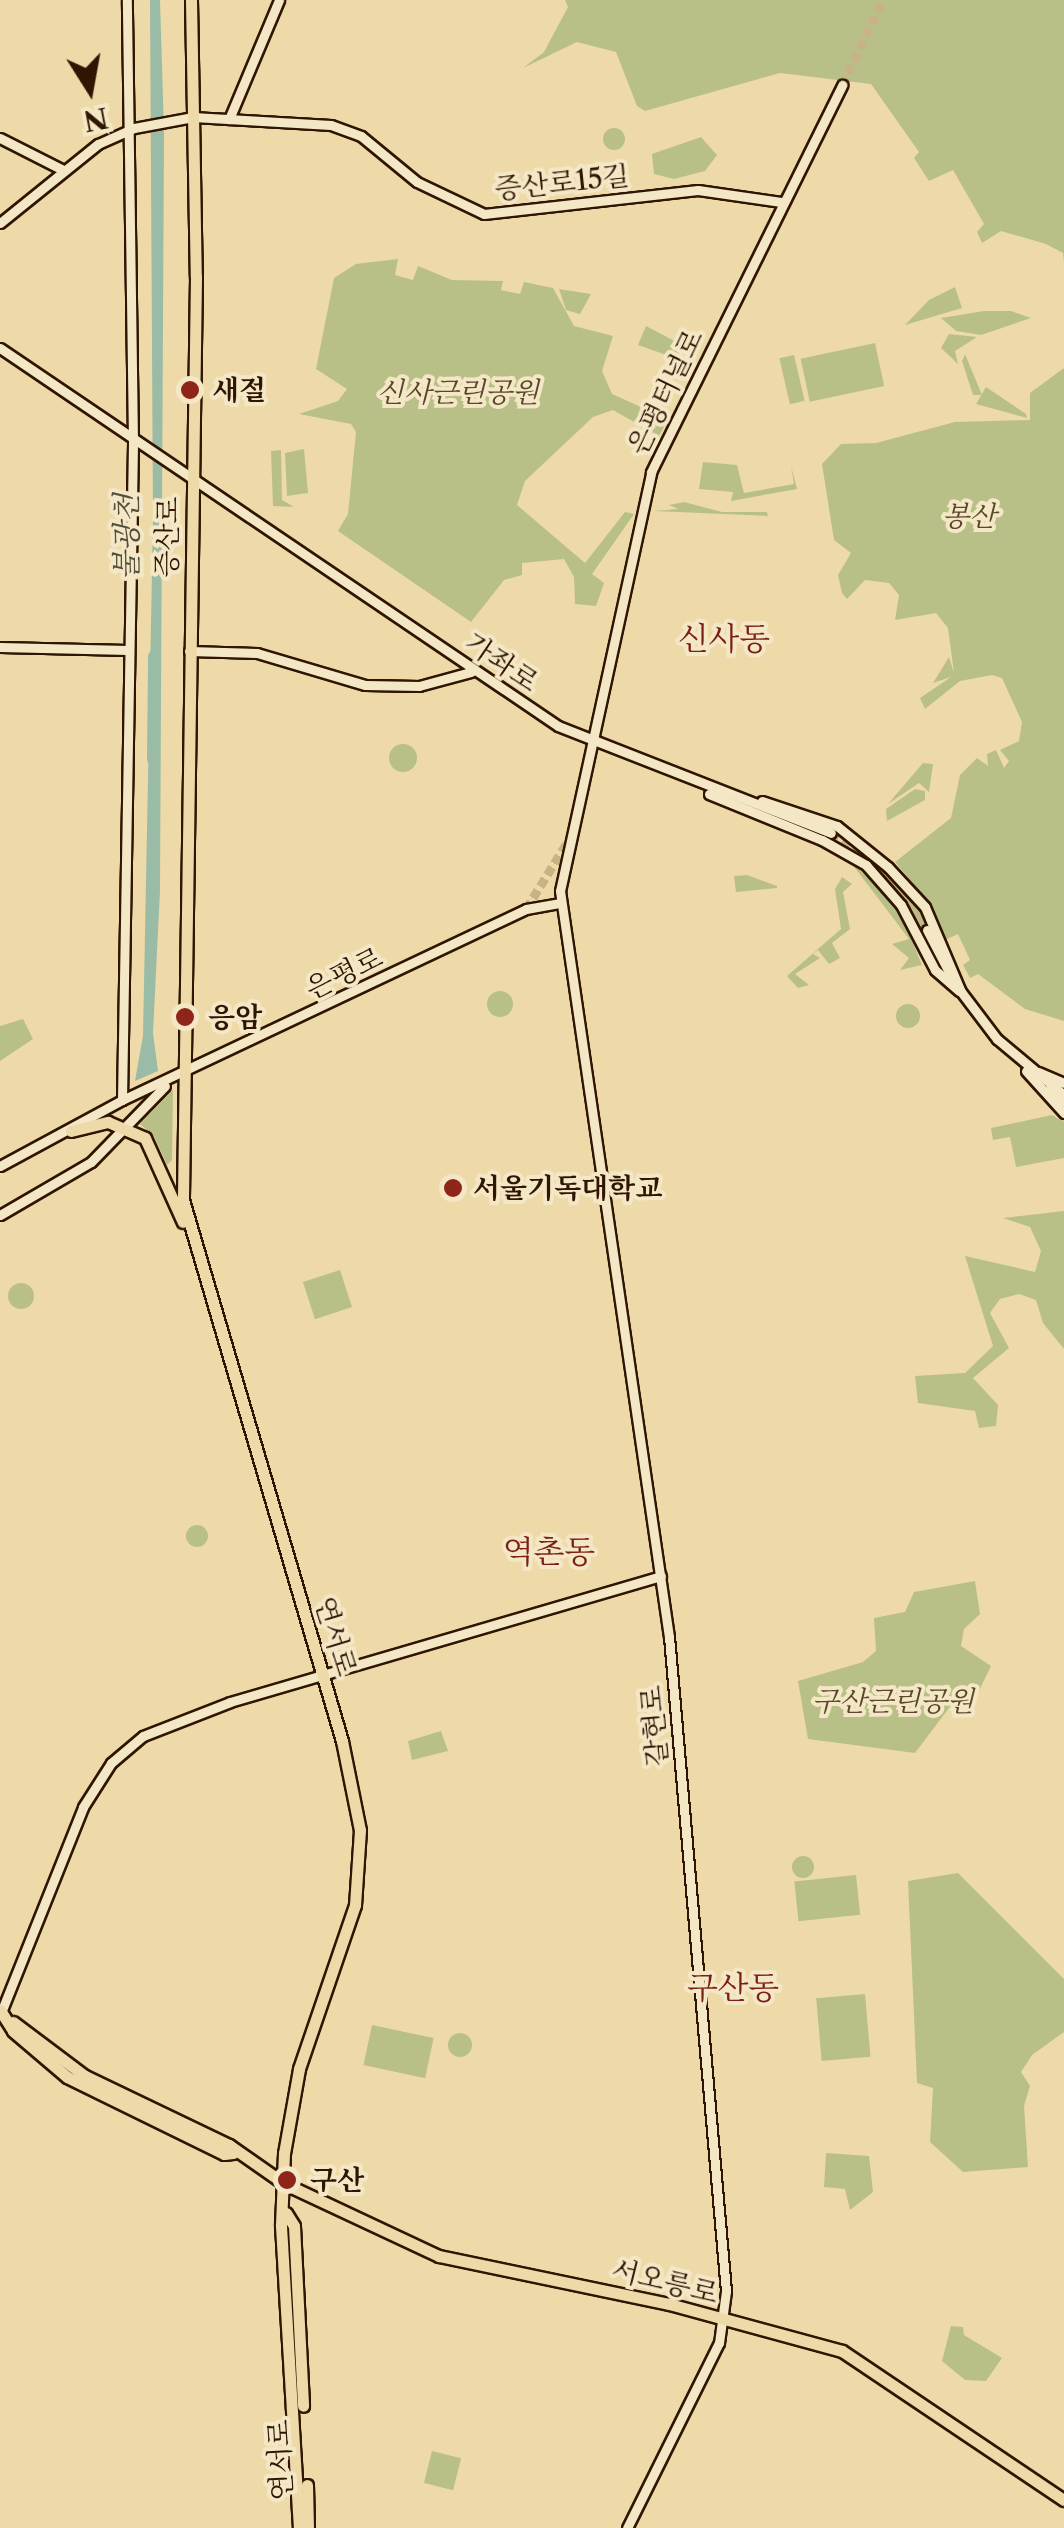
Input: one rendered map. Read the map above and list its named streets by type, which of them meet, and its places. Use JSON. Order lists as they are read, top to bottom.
{
  "streets": {
    "main road": [
      "증산로15길",
      "은평터널로",
      "증산로",
      "가좌로",
      "은평로",
      "연서로",
      "갈현로",
      "서오릉로"
    ]
  },
  "crossings": [
    ["증산로15길", "은평터널로"],
    ["증산로15길", "증산로"],
    ["은평터널로", "가좌로"],
    ["증산로", "가좌로"],
    ["증산로", "은평로"],
    ["증산로", "연서로"],
    ["은평로", "연서로"],
    ["은평로", "갈현로"],
    ["연서로", "서오릉로"],
    ["갈현로", "서오릉로"]
  ],
  "districts": ["신사동", "역촌동", "구산동"],
  "water": ["불광천"],
  "parks": ["신사근린공원", "봉산", "구산근린공원"],
  "places": [
    "새절",
    "응암",
    "서울기독대학교",
    "구산"
  ],
  "north": "bottom"
}
